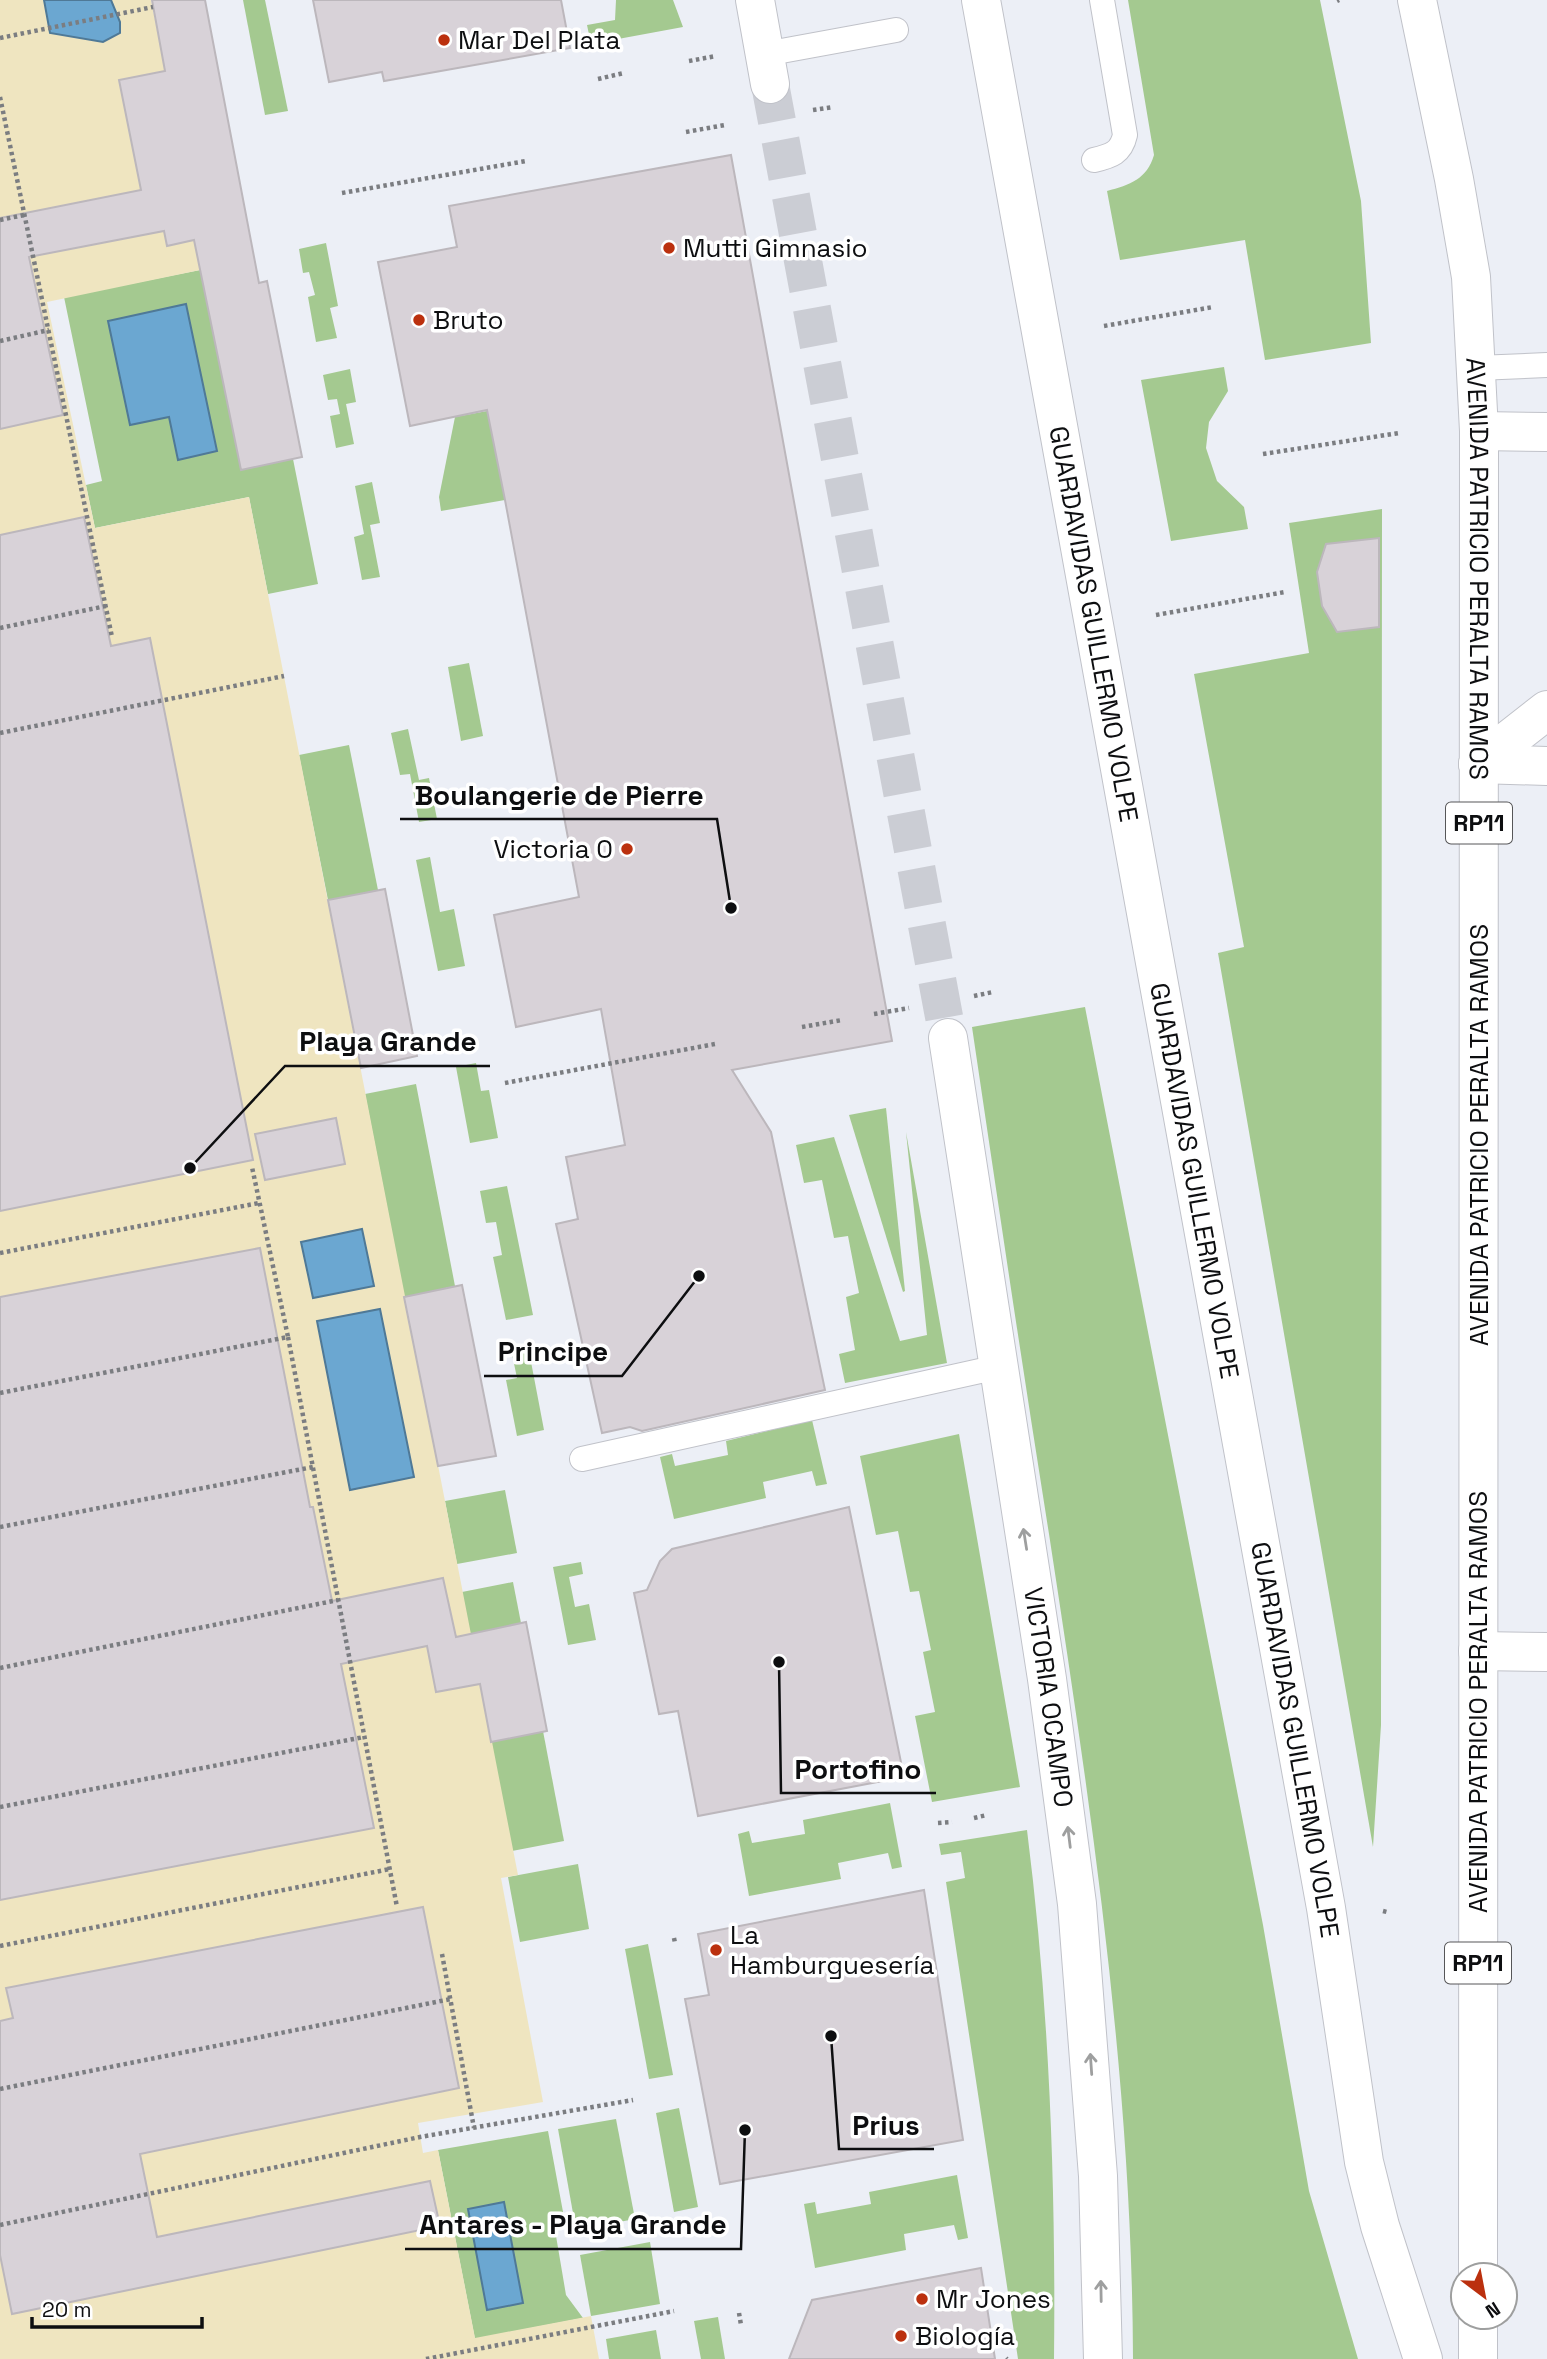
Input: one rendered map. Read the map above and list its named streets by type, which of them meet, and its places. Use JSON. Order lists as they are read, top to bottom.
{
  "streets": {
    "main road": [
      "AVENIDA PATRICIO PERALTA RAMOS",
      "GUARDAVIDAS GUILLERMO VOLPE",
      "RP11",
      "VICTORIA OCAMPO"
    ]
  },
  "one_way": ["VICTORIA OCAMPO"],
  "places": [
    "Mar Del Plata",
    "Mutti Gimnasio",
    "Bruto",
    "Victoria 0",
    "Boulangerie de Pierre",
    "Playa Grande",
    "Principe",
    "Portofino",
    "La Hamburguesería",
    "Prius",
    "Antares - Playa Grande",
    "Mr Jones",
    "Biología"
  ],
  "scale_bar": "20 m",
  "north": "bottom right"
}
